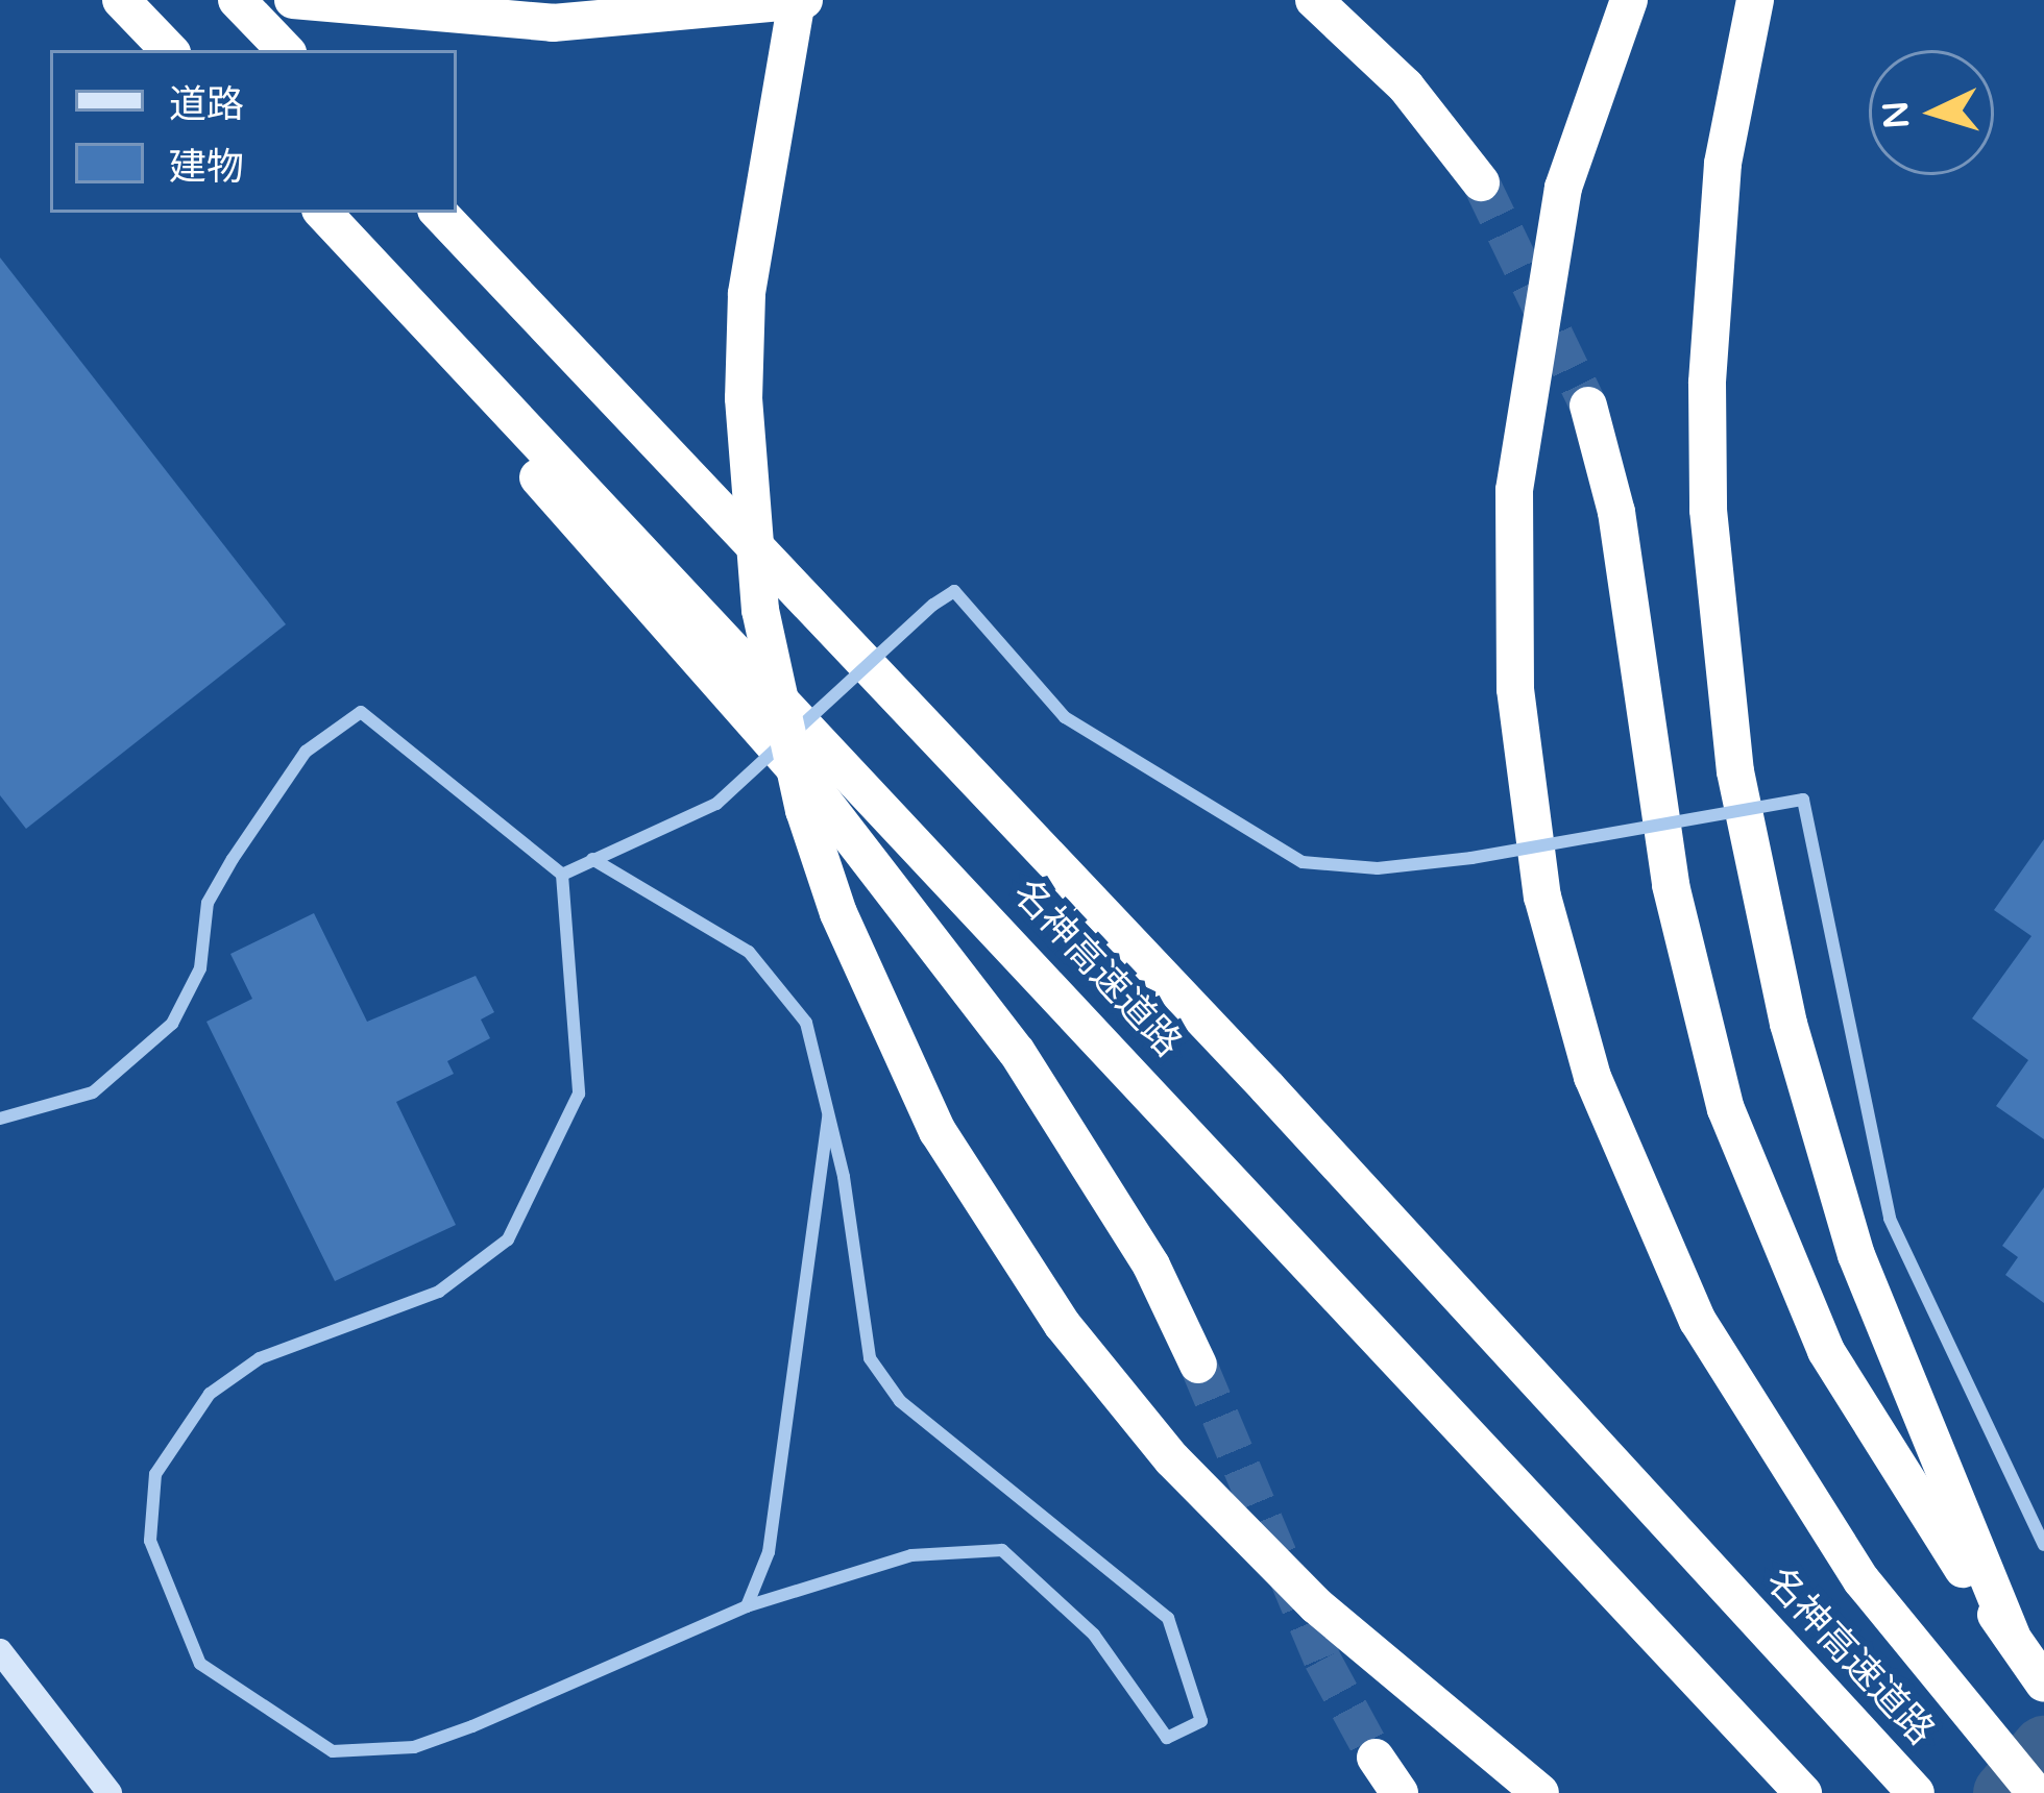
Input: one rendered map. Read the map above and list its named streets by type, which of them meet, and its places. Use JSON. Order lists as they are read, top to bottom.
{
  "streets": {
    "highway": ["名神高速道路"]
  },
  "legend": ["道路", "建物"],
  "north": "left"
}
